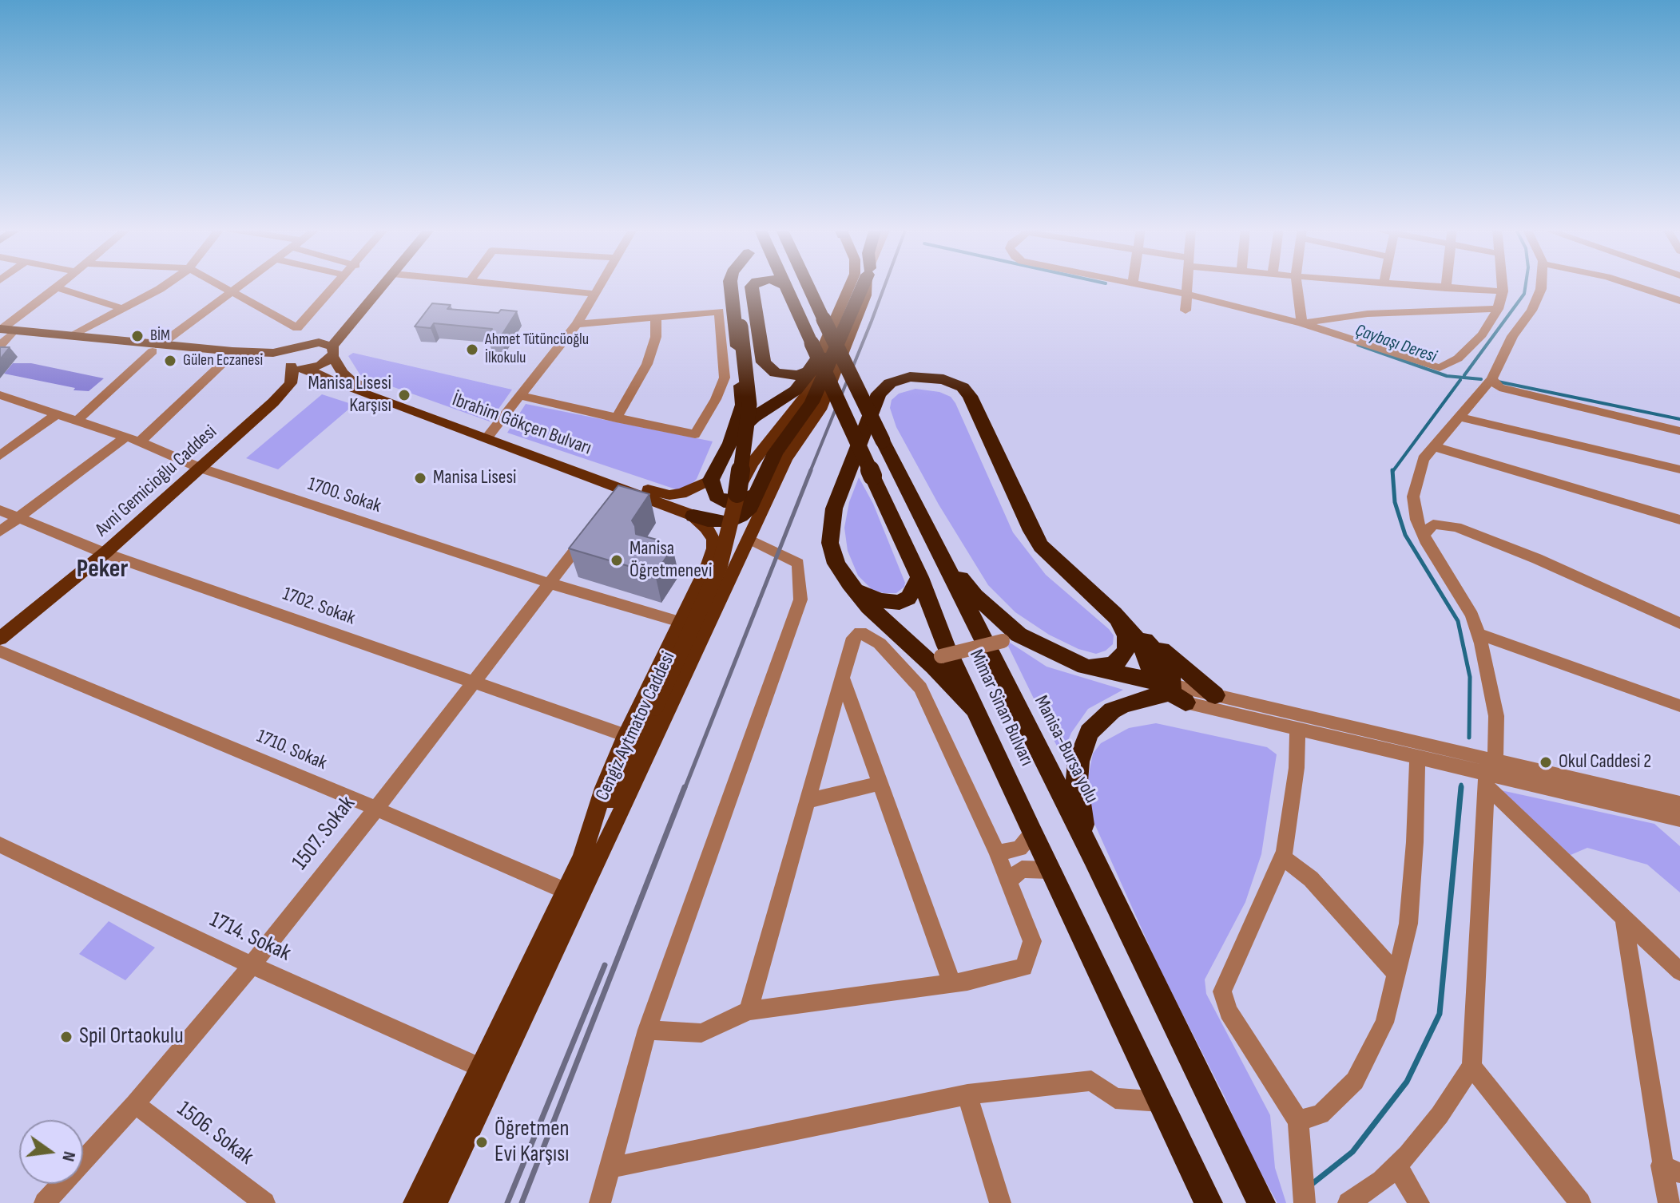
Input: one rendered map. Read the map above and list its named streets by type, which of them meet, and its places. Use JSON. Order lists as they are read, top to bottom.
{
  "streets": {
    "highway": ["Mimar Sinan Bulvarı", "Manisa-Bursa yolu"],
    "main road": ["İbrahim Gökçen Bulvarı", "Avni Gemicioğlu Caddesi", "Cengiz Aytmatov Caddesi"],
    "street": [
      "1700. Sokak",
      "1702. Sokak",
      "1710. Sokak",
      "1507. Sokak",
      "1714. Sokak",
      "1506. Sokak"
    ]
  },
  "crossings": [
    ["İbrahim Gökçen Bulvarı", "Avni Gemicioğlu Caddesi"],
    ["Avni Gemicioğlu Caddesi", "1700. Sokak"],
    ["Avni Gemicioğlu Caddesi", "1702. Sokak"],
    ["1700. Sokak", "1507. Sokak"],
    ["1702. Sokak", "1507. Sokak"],
    ["Mimar Sinan Bulvarı", "Cengiz Aytmatov Caddesi"],
    ["Cengiz Aytmatov Caddesi", "1710. Sokak"],
    ["Cengiz Aytmatov Caddesi", "1714. Sokak"],
    ["1710. Sokak", "1507. Sokak"],
    ["1507. Sokak", "1714. Sokak"],
    ["1507. Sokak", "1506. Sokak"]
  ],
  "districts": ["Peker"],
  "water": ["Çaybaşı Deresi"],
  "places": [
    "BİM",
    "Ahmet Tütüncüoğlu İlkokulu",
    "Gülen Eczanesi",
    "Manisa Lisesi Karşısı",
    "Manisa Lisesi",
    "Manisa Öğretmenevi",
    "Okul Caddesi 2",
    "Spil Ortaokulu",
    "Öğretmen Evi Karşısı"
  ],
  "north": "right"
}
